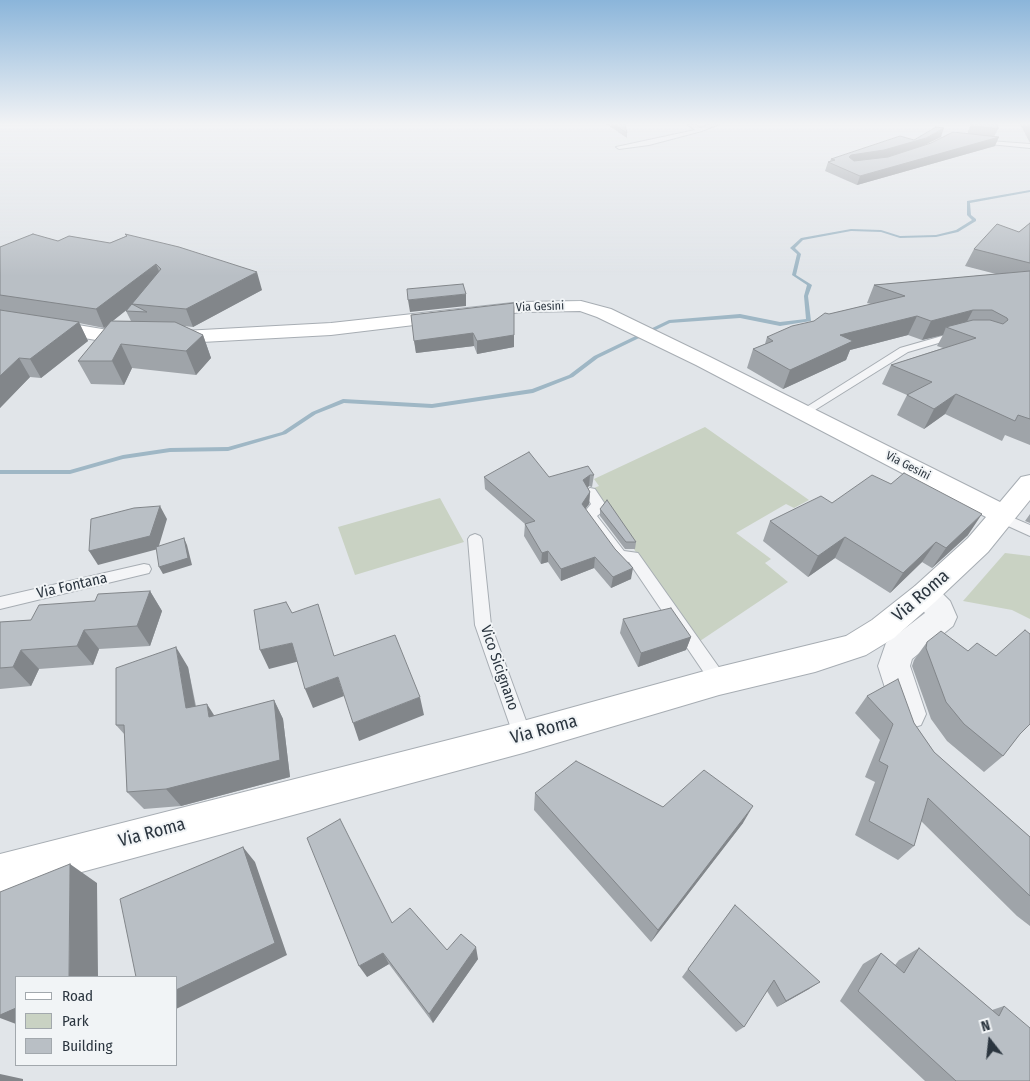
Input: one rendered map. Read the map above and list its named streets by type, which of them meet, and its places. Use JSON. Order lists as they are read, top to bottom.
{
  "streets": {
    "street": ["Via Gesini", "Via Roma"],
    "lane": ["Via Fontana", "Vico Sicignano"]
  },
  "crossings": [
    ["Via Gesini", "Via Roma"],
    ["Via Roma", "Vico Sicignano"]
  ],
  "legend": ["Road", "Park", "Building"],
  "north": "top"
}
